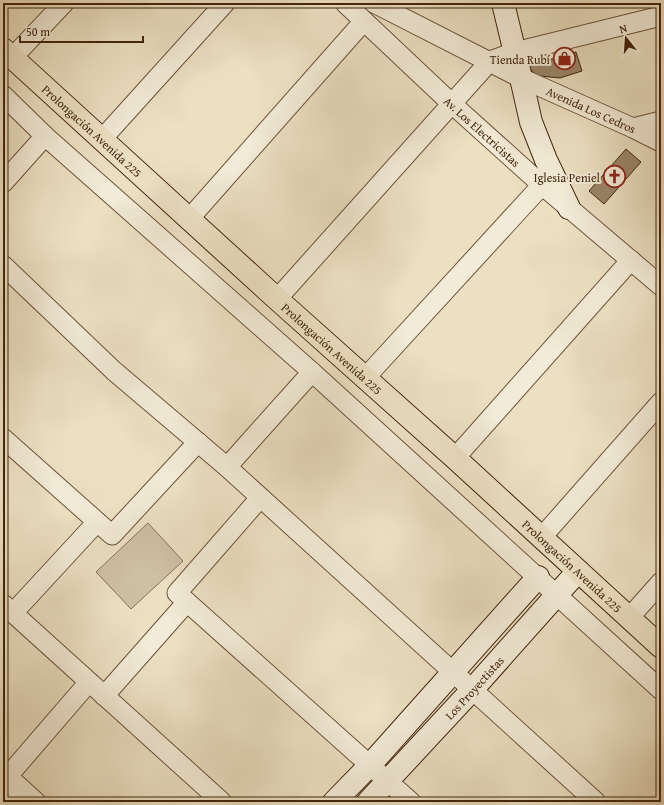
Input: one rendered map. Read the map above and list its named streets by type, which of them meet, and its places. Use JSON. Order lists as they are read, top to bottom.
{
  "streets": {
    "main road": ["Prolongación Avenida 225"],
    "street": ["Avenida Los Cedros", "Av. Los Electricistas", "Los Proyectistas"]
  },
  "crossings": [
    ["Prolongación Avenida 225", "Los Proyectistas"]
  ],
  "places": {
    "shop": ["Tienda Rubí"],
    "church": ["Iglesia Peniel"]
  },
  "scale_bar": "50 m",
  "north": "top"
}
